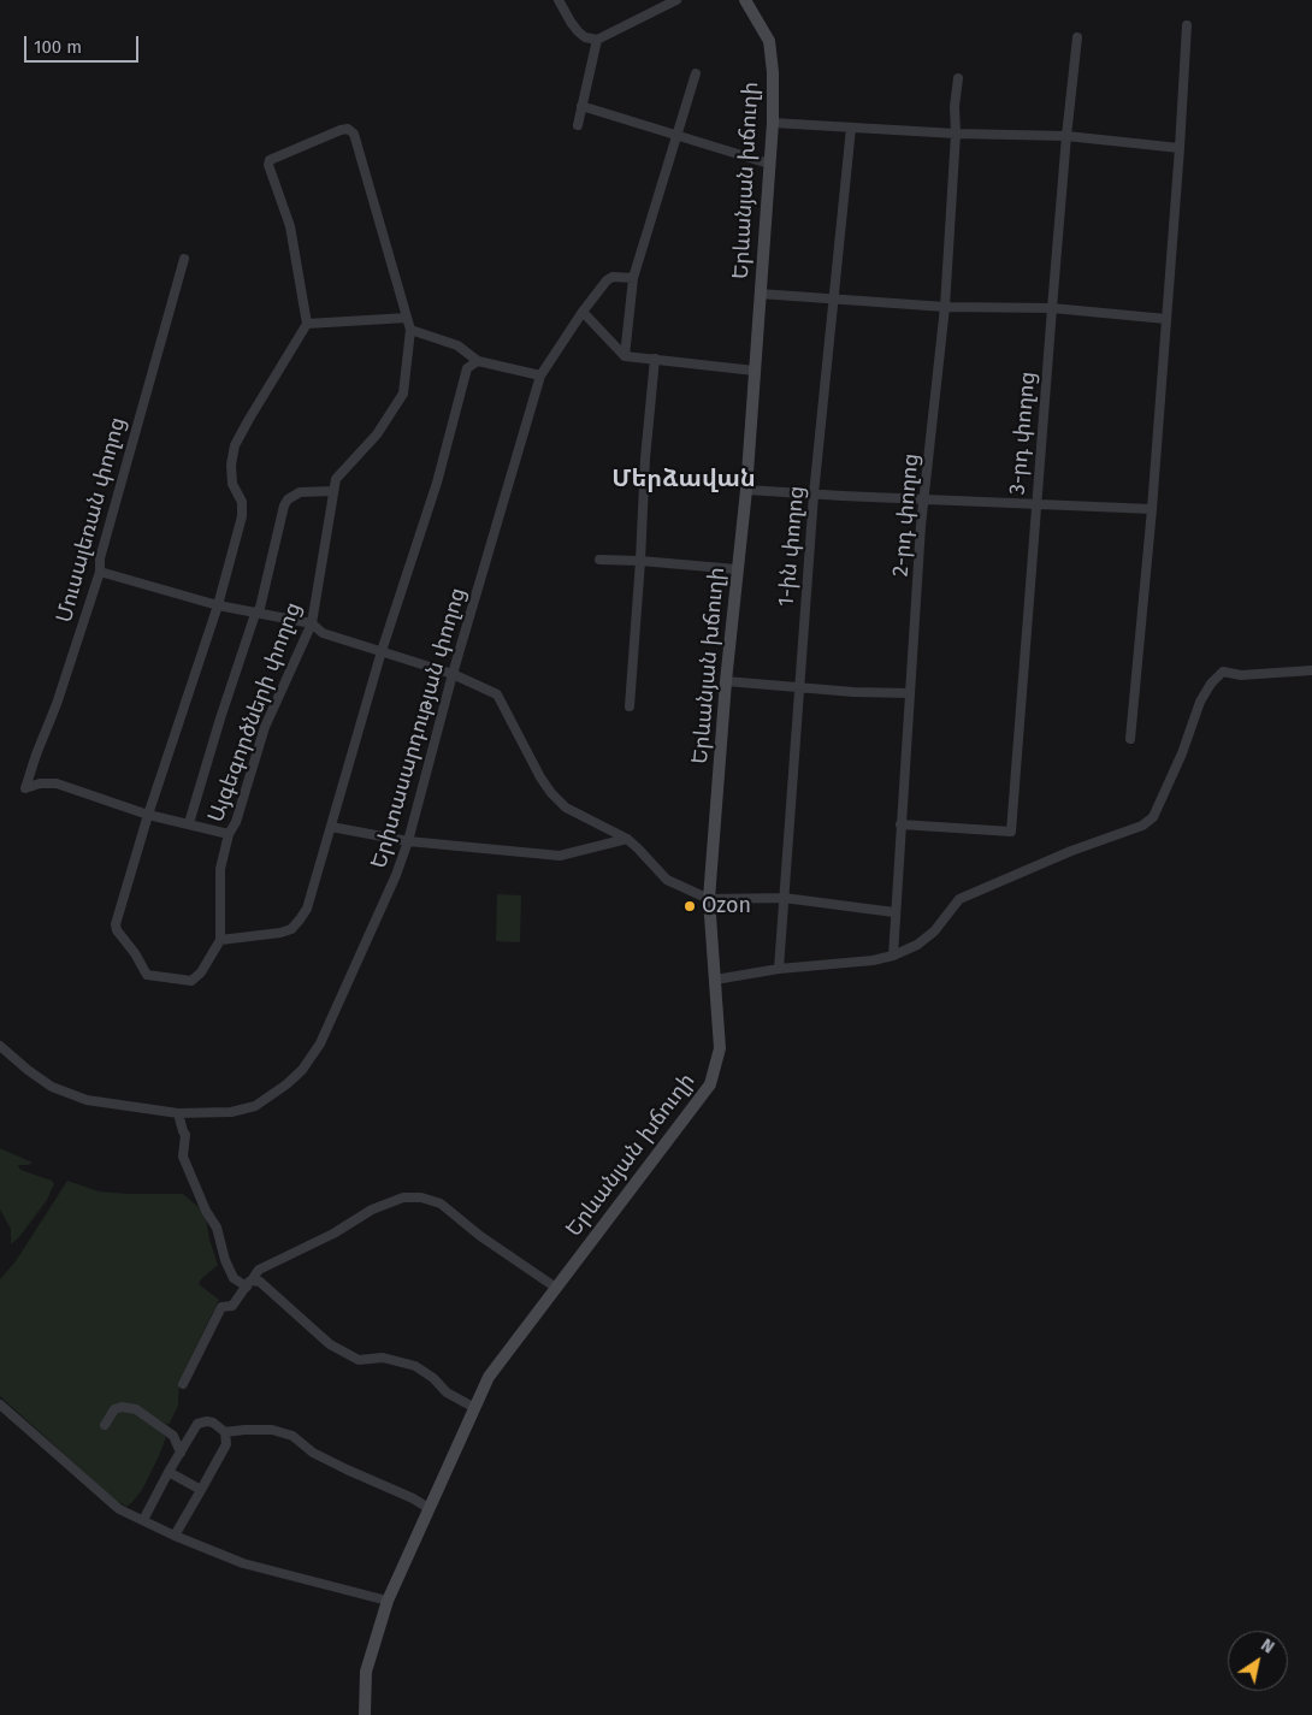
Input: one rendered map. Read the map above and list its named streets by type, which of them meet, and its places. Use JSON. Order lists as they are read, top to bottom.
{
  "streets": {
    "main road": ["Երևանյան խճուղի"],
    "street": [
      "3-րդ փողոց",
      "2-րդ փողոց",
      "Մուսալեռան փողոց",
      "1-ին փողոց",
      "Այգեգործների փողոց",
      "Երիտասարդության փողոց"
    ]
  },
  "crossings": [
    ["3-րդ փողոց", "2-րդ փողոց"]
  ],
  "districts": ["Մերձավան"],
  "places": ["Ozon"],
  "scale_bar": "100 m",
  "north": "top right"
}
